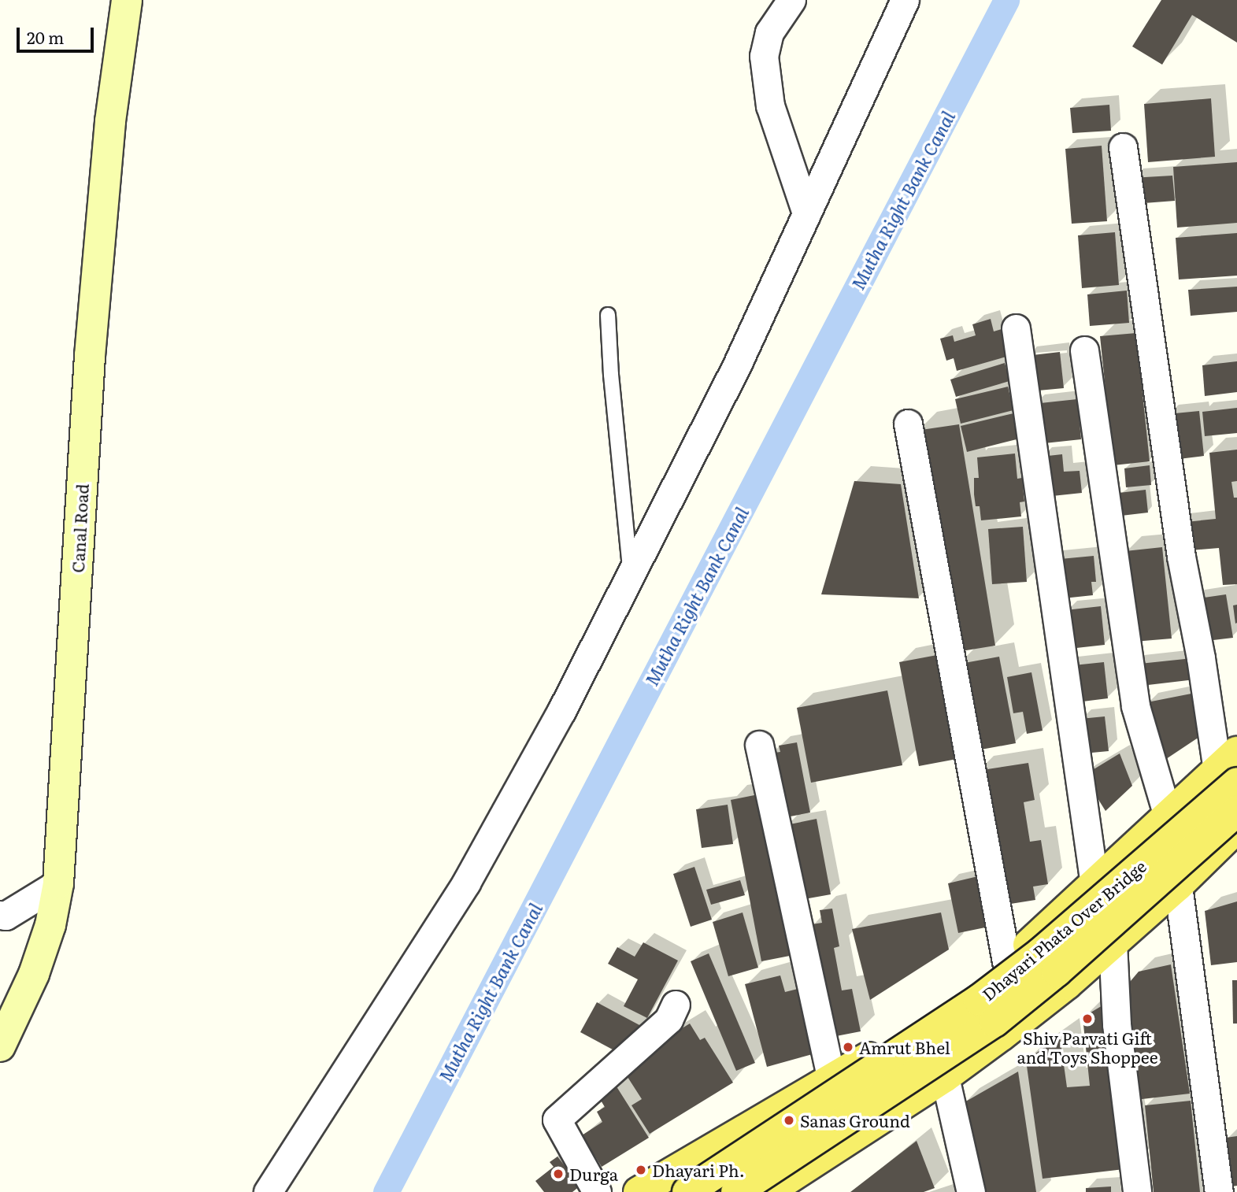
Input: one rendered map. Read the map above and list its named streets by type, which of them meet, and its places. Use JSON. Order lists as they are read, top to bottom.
{
  "streets": {
    "main road": ["Dhayari Phata Over Bridge"],
    "street": ["Canal Road"]
  },
  "water": ["Mutha Right Bank Canal"],
  "places": [
    "Shiv Parvati Gift and Toys Shoppee",
    "Amrut Bhel",
    "Sanas Ground",
    "Dhayari Ph.",
    "Durga"
  ],
  "scale_bar": "20 m"
}
